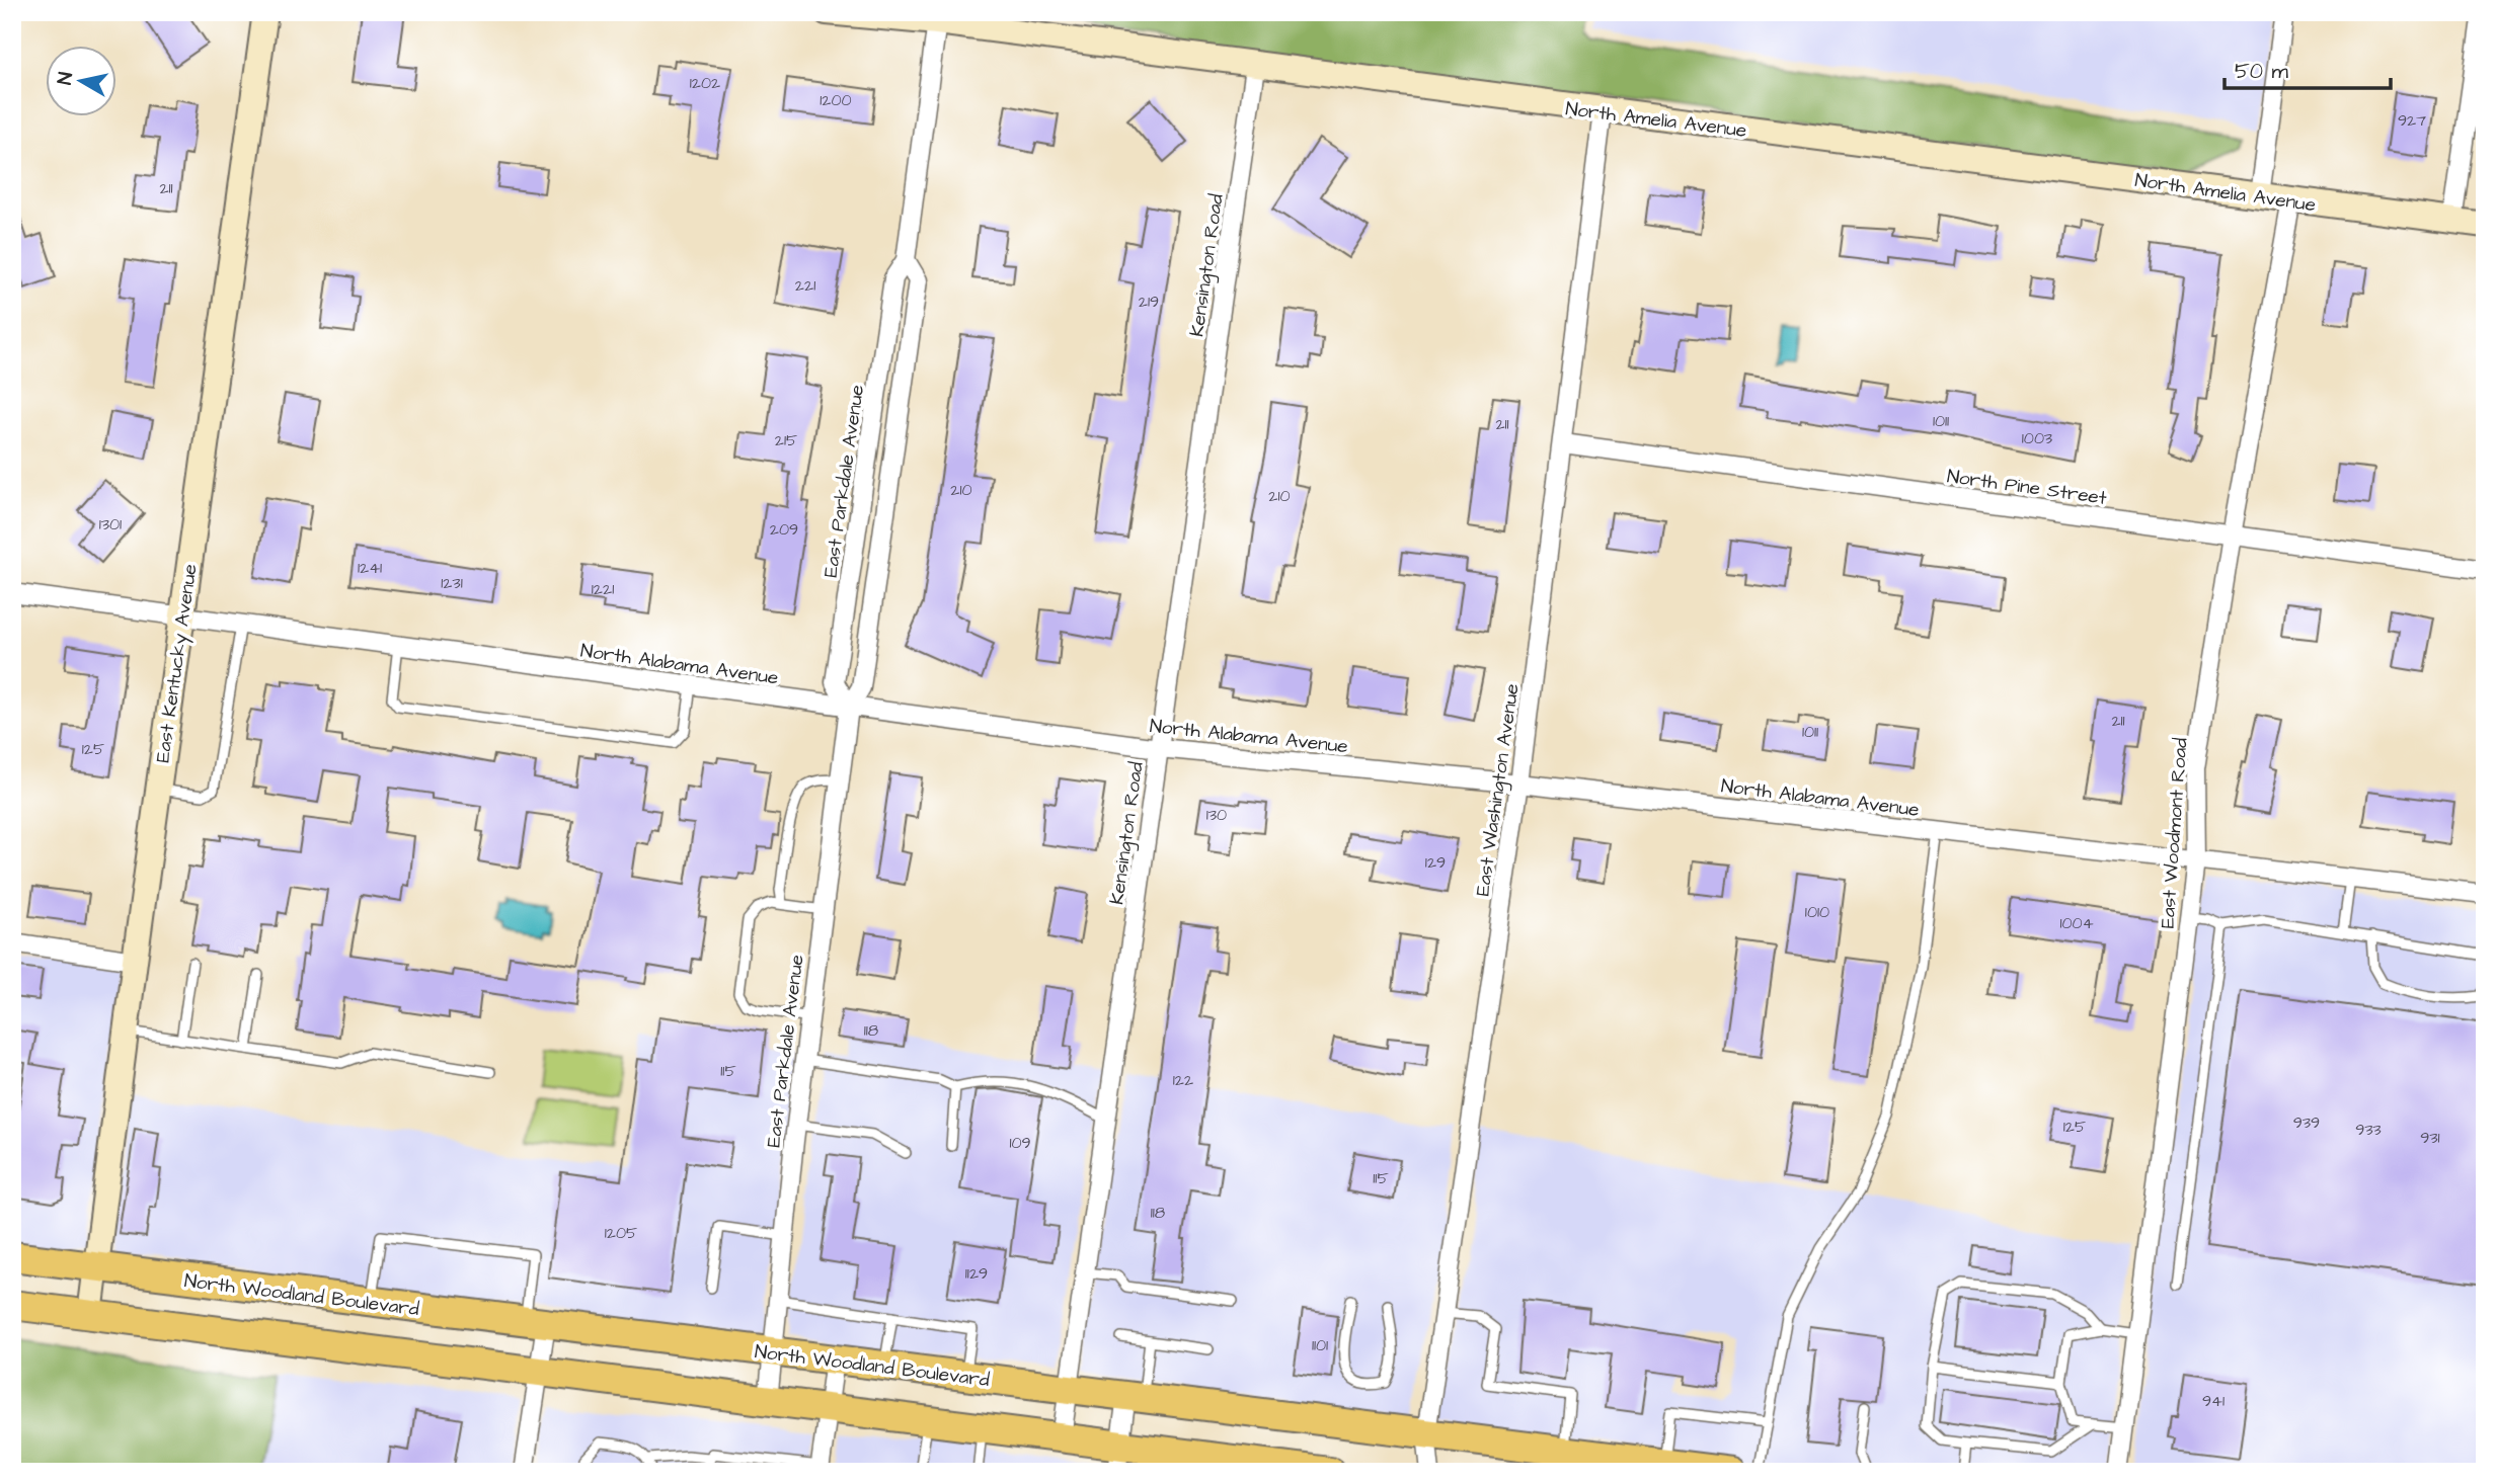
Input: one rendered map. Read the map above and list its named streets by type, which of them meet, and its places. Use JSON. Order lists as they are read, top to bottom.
{
  "streets": {
    "main road": ["North Amelia Avenue", "East Kentucky Avenue", "North Woodland Boulevard"],
    "street": [
      "Kensington Road",
      "East Parkdale Avenue",
      "North Pine Street",
      "North Alabama Avenue",
      "East Washington Avenue",
      "East Woodmont Road"
    ]
  },
  "crossings": [
    ["North Amelia Avenue", "Kensington Road"],
    ["North Amelia Avenue", "East Parkdale Avenue"],
    ["North Amelia Avenue", "East Washington Avenue"],
    ["North Amelia Avenue", "East Woodmont Road"],
    ["Kensington Road", "North Alabama Avenue"],
    ["Kensington Road", "North Woodland Boulevard"],
    ["East Parkdale Avenue", "North Alabama Avenue"],
    ["East Parkdale Avenue", "North Woodland Boulevard"],
    ["North Pine Street", "East Washington Avenue"],
    ["North Pine Street", "East Woodmont Road"],
    ["East Kentucky Avenue", "North Alabama Avenue"],
    ["East Kentucky Avenue", "North Woodland Boulevard"],
    ["North Alabama Avenue", "East Washington Avenue"],
    ["North Alabama Avenue", "East Woodmont Road"],
    ["East Washington Avenue", "North Woodland Boulevard"]
  ],
  "house_numbers": [
    "1202",
    "1200",
    "927",
    "211",
    "221",
    "219",
    "1011",
    "211",
    "1003",
    "215",
    "210",
    "210",
    "1301",
    "209",
    "1241",
    "1231",
    "1221",
    "211",
    "1011",
    "125",
    "130",
    "129",
    "1010",
    "1004",
    "118",
    "115",
    "122",
    "939",
    "125",
    "933",
    "931",
    "109",
    "115",
    "118",
    "1205",
    "1129",
    "1101",
    "941"
  ],
  "scale_bar": "50 m",
  "north": "left"
}
